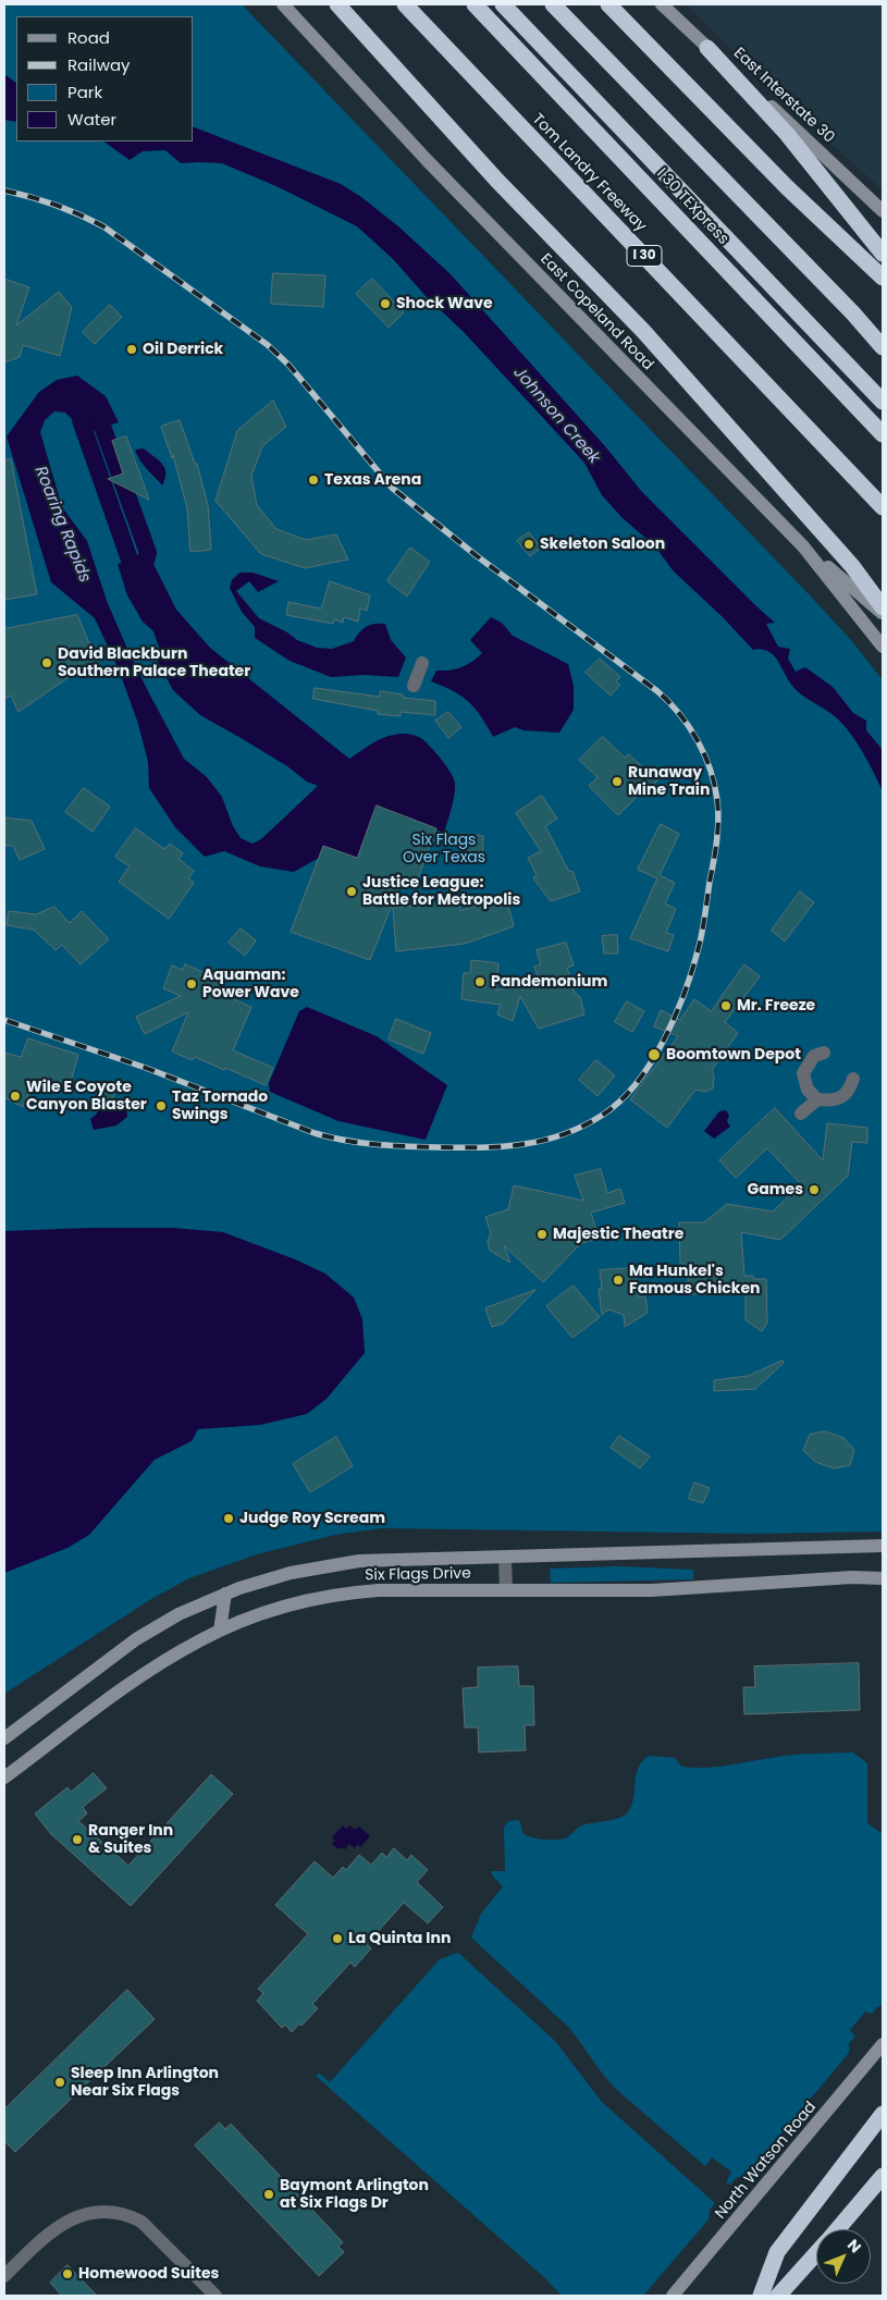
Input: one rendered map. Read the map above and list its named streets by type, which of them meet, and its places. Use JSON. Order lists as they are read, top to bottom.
{
  "streets": {
    "highway": ["Tom Landry Freeway", "I 30 TEXpress", "I 30"],
    "street": [
      "East Interstate 30",
      "East Copeland Road",
      "Six Flags Drive",
      "North Watson Road"
    ]
  },
  "water": ["Johnson Creek", "Roaring Rapids"],
  "parks": ["Six Flags Over Texas"],
  "places": [
    "Shock Wave",
    "Oil Derrick",
    "Texas Arena",
    "Skeleton Saloon",
    "David Blackburn Southern Palace Theater",
    "Runaway Mine Train",
    "Justice League: Battle for Metropolis",
    "Pandemonium",
    "Aquaman: Power Wave",
    "Mr. Freeze",
    "Boomtown Depot",
    "Wile E Coyote Canyon Blaster",
    "Taz Tornado Swings",
    "Games",
    "Majestic Theatre",
    "Ma Hunkel's Famous Chicken",
    "Judge Roy Scream",
    "Ranger Inn & Suites",
    "La Quinta Inn",
    "Sleep Inn Arlington Near Six Flags",
    "Baymont Arlington at Six Flags Dr",
    "Homewood Suites"
  ],
  "legend": [
    "Road",
    "Railway",
    "Park",
    "Water"
  ],
  "north": "top right"
}
